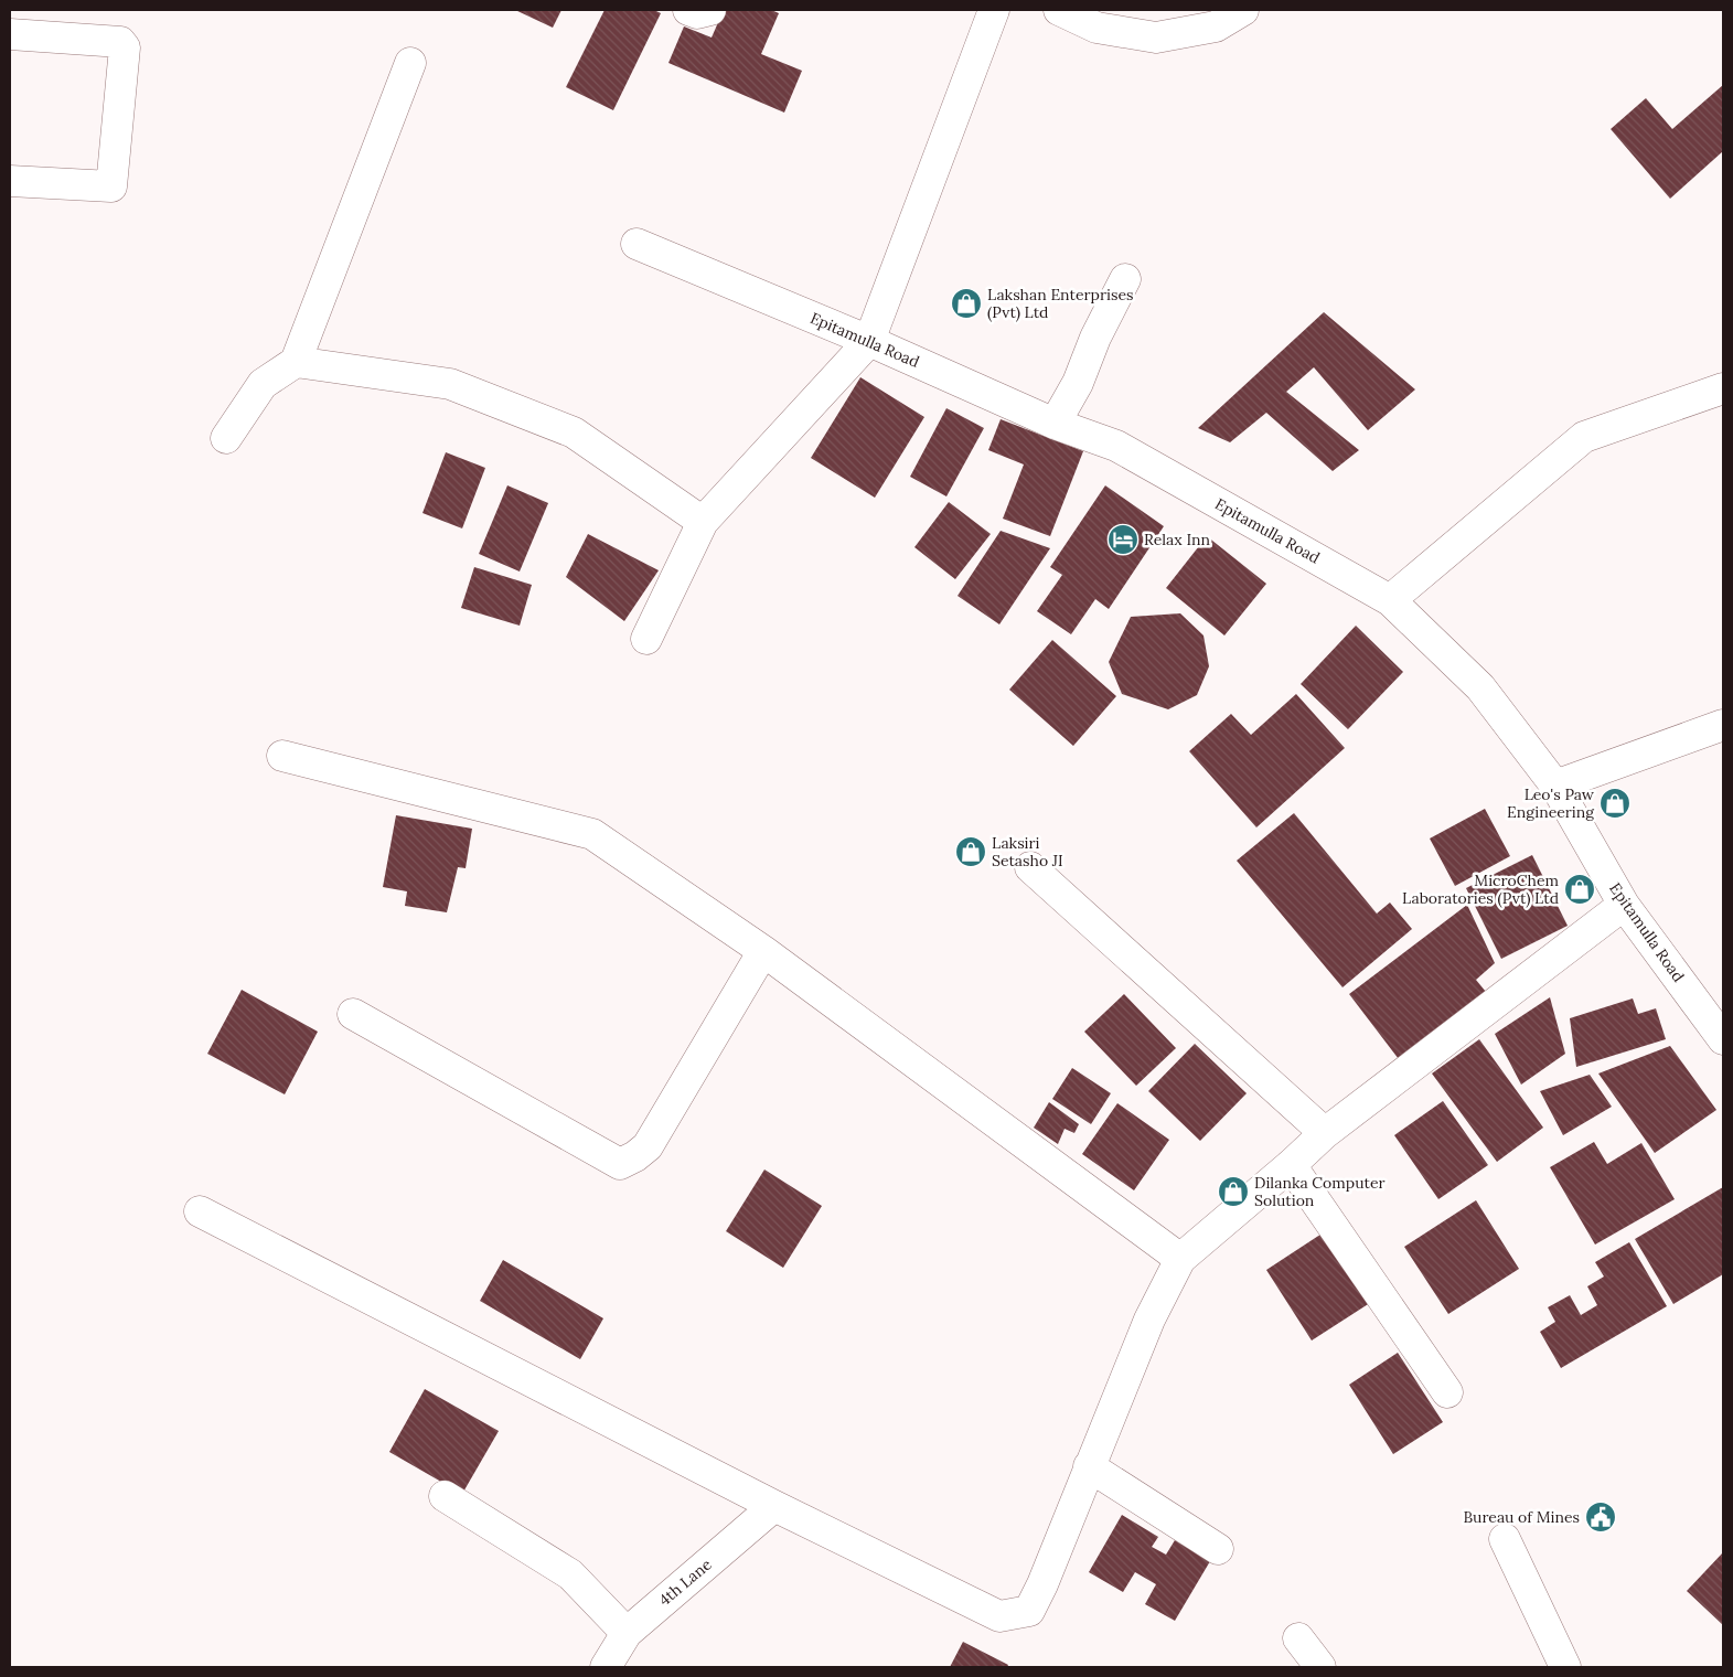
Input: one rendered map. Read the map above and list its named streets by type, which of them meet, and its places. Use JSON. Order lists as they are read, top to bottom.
{
  "streets": {
    "street": ["Epitamulla Road", "4th Lane"]
  },
  "places": {
    "shop": [
      "Lakshan Enterprises (Pvt) Ltd",
      "Leo's Paw Engineering",
      "Laksiri Setasho JI",
      "MicroChem Laboratories (Pvt) Ltd",
      "Dilanka Computer Solution"
    ],
    "hotel": ["Relax Inn"],
    "public building": ["Bureau of Mines"]
  }
}
